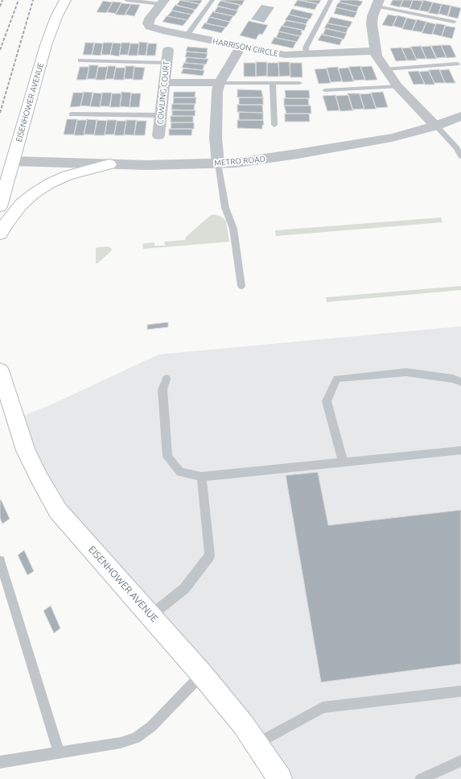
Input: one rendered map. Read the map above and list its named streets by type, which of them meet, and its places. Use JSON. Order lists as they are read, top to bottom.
{
  "streets": {
    "main road": ["EISENHOWER AVENUE"],
    "street": ["HARRISON CIRCLE", "COWLING COURT", "METRO ROAD"]
  },
  "crossings": [
    ["EISENHOWER AVENUE", "METRO ROAD"]
  ]
}
